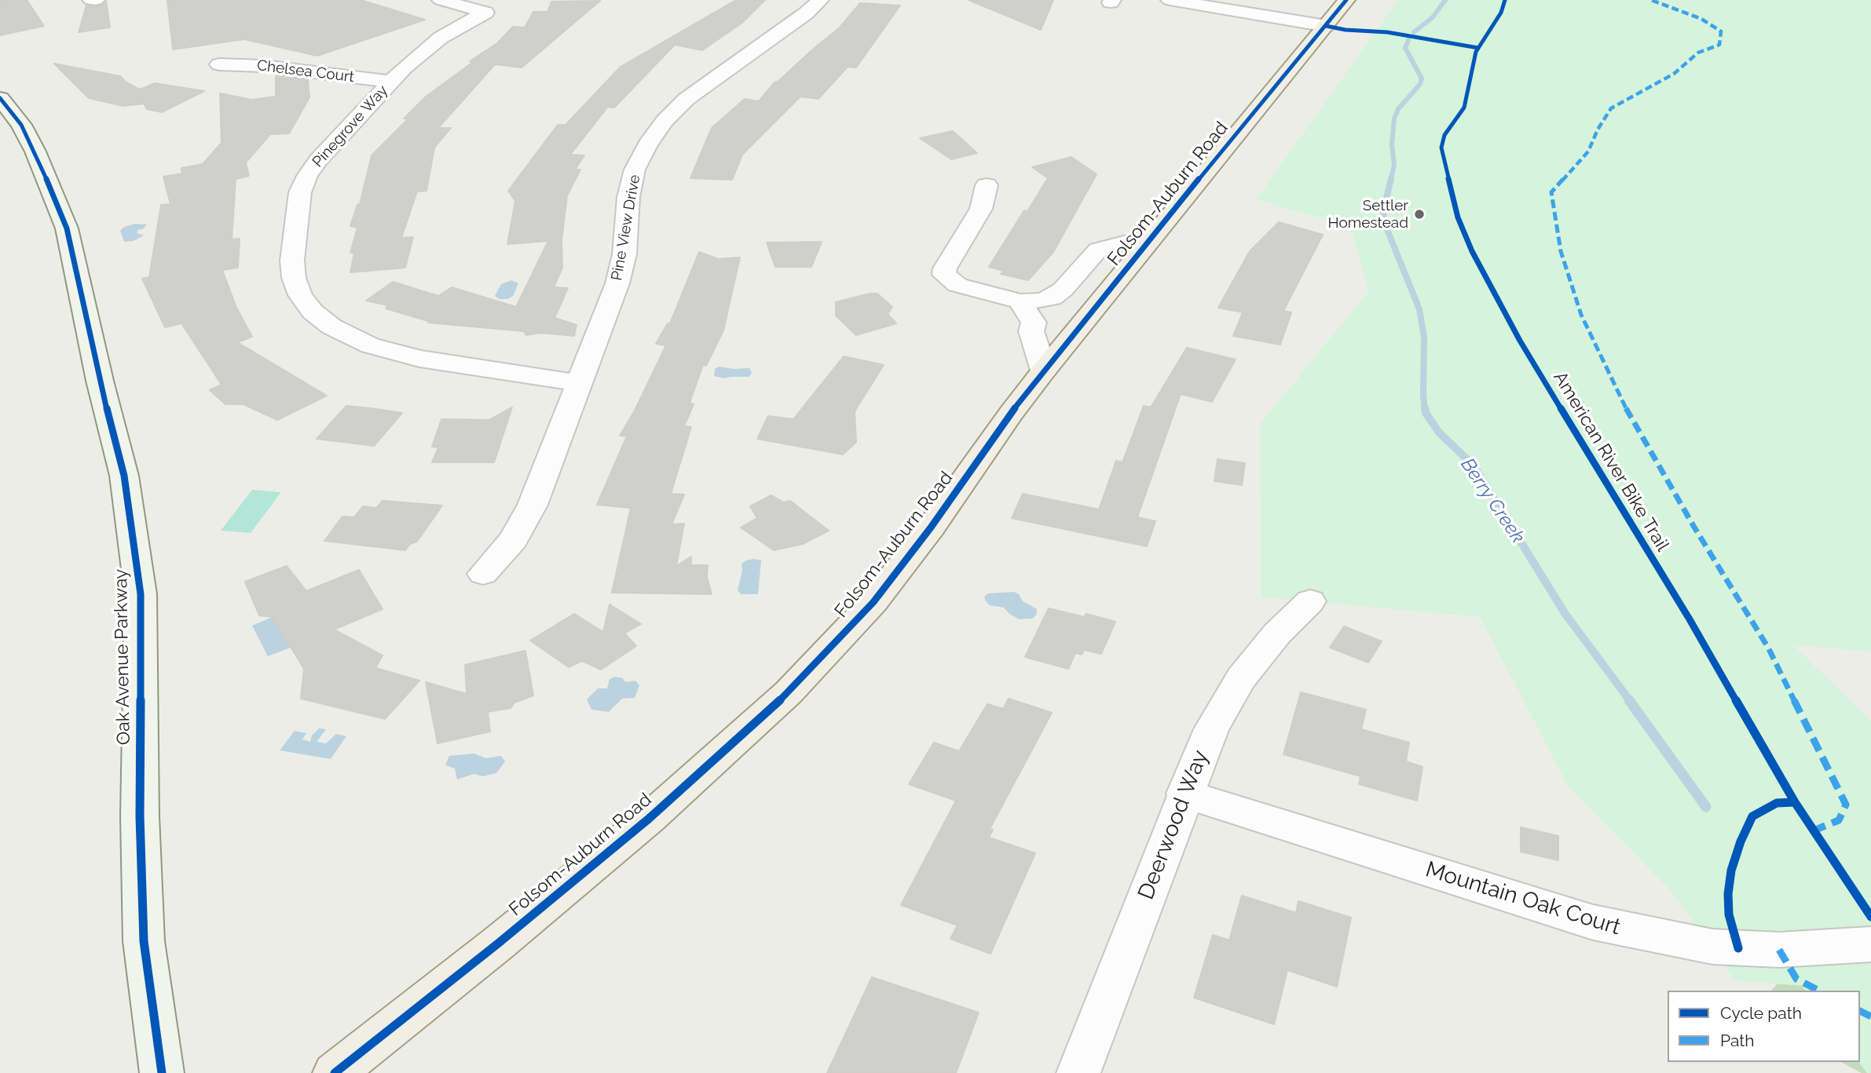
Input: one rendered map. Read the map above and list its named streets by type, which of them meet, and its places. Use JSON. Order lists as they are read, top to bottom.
{
  "streets": {
    "main road": ["Folsom-Auburn Road", "Oak Avenue Parkway"],
    "street": [
      "Chelsea Court",
      "Pinegrove Way",
      "Pine View Drive",
      "Deerwood Way",
      "Mountain Oak Court"
    ],
    "cycle path": ["American River Bike Trail"]
  },
  "crossings": [
    ["Chelsea Court", "Pinegrove Way"],
    ["Pinegrove Way", "Pine View Drive"],
    ["Deerwood Way", "Mountain Oak Court"]
  ],
  "water": ["Berry Creek"],
  "places": ["Settler Homestead"],
  "legend": ["Cycle path", "Path"]
}
